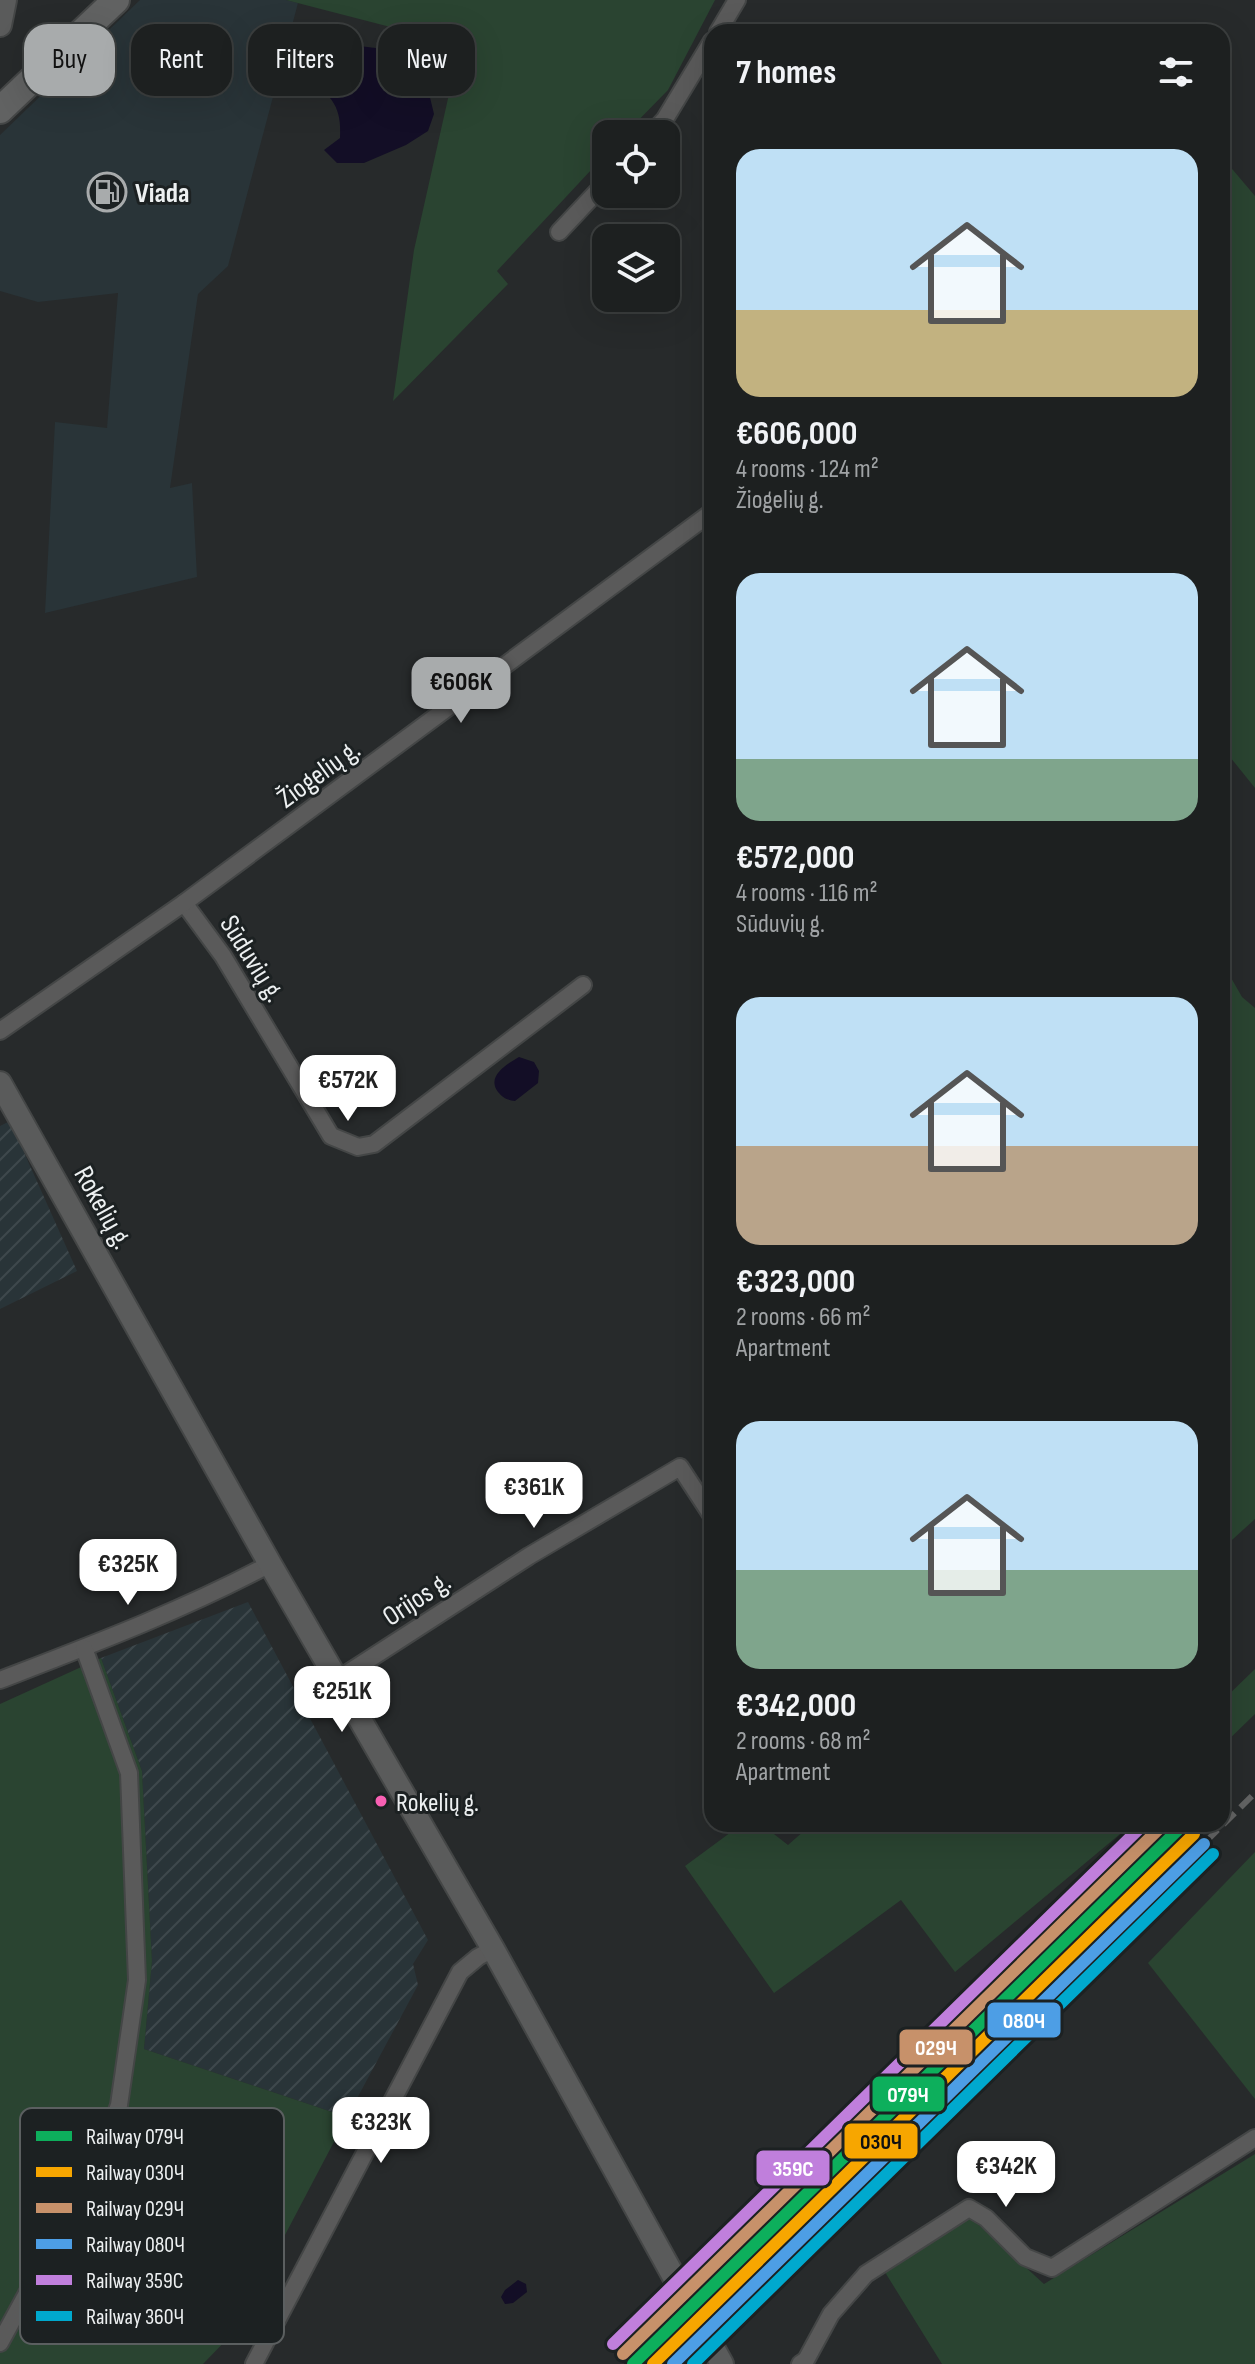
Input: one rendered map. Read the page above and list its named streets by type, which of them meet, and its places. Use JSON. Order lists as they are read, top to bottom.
{
  "streets": {
    "main road": ["Rokelių g."],
    "street": ["Žiogelių g.", "Sūduvių g.", "Orijos g."]
  },
  "crossings": [
    ["Žiogelių g.", "Sūduvių g."],
    ["Rokelių g.", "Orijos g."]
  ],
  "places": {
    "fuel station": ["Viada"],
    "other": ["Rokelių g."]
  },
  "lines": [
    "rail line 079Ч",
    "rail line 029Ч",
    "rail line 359С",
    "rail line 030Ч",
    "rail line 080Ч",
    "rail line 360Ч"
  ],
  "legend": [
    "Railway 079Ч",
    "Railway 030Ч",
    "Railway 029Ч",
    "Railway 080Ч",
    "Railway 359С",
    "Railway 360Ч"
  ],
  "page": {
    "chip": [
      "Buy",
      "Rent",
      "Filters",
      "New"
    ],
    "heading": "7 homes",
    "list": [
      {
        "name": "€606,000",
        "note": "4 rooms · 124 m² · Žiogelių g."
      },
      {
        "name": "€572,000",
        "note": "4 rooms · 116 m² · Sūduvių g."
      },
      {
        "name": "€323,000",
        "note": "2 rooms · 66 m² · Apartment"
      },
      {
        "name": "€342,000",
        "note": "2 rooms · 68 m² · Apartment"
      }
    ],
    "price": [
      "€606K",
      "€572K",
      "€361K",
      "€325K",
      "€251K",
      "€323K",
      "€342K"
    ]
  }
}
